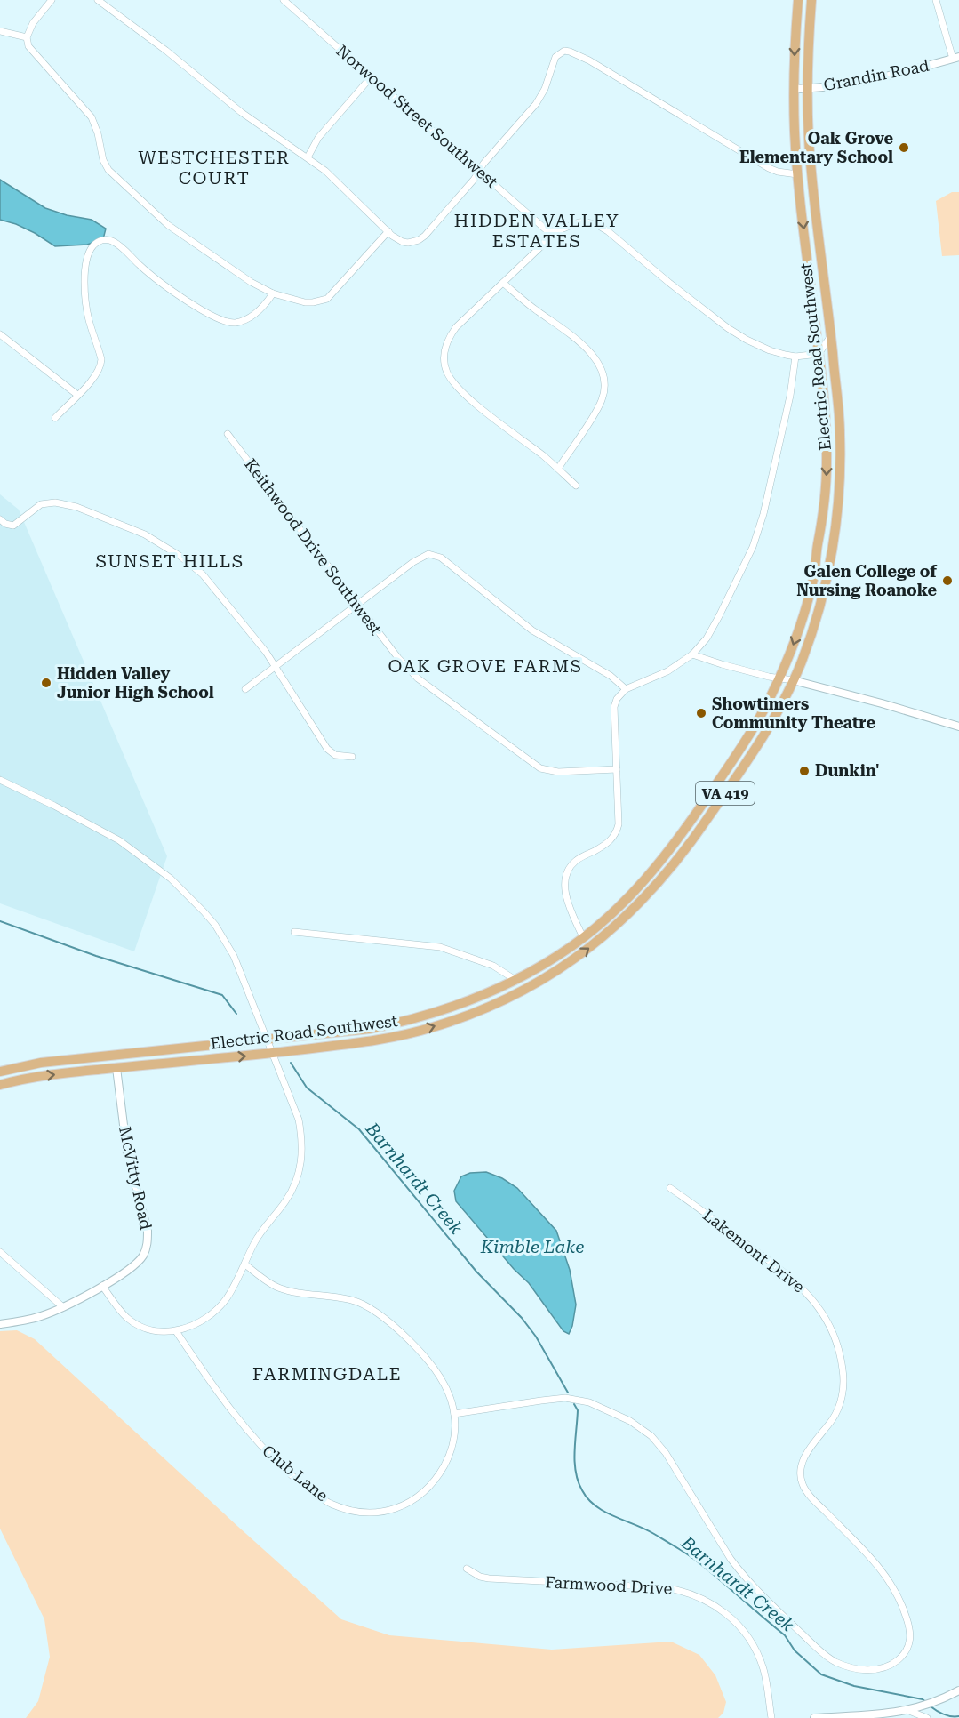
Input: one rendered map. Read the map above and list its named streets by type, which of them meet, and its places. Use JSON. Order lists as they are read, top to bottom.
{
  "streets": {
    "main road": ["Electric Road Southwest", "VA 419"],
    "street": [
      "Grandin Road",
      "Norwood Street Southwest",
      "Keithwood Drive Southwest",
      "McVitty Road",
      "Lakemont Drive",
      "Club Lane",
      "Farmwood Drive"
    ]
  },
  "crossings": [
    ["Grandin Road", "Electric Road Southwest"],
    ["Electric Road Southwest", "McVitty Road"],
    ["Lakemont Drive", "Club Lane"]
  ],
  "districts": [
    "WESTCHESTER COURT",
    "HIDDEN VALLEY ESTATES",
    "SUNSET HILLS",
    "OAK GROVE FARMS",
    "FARMINGDALE"
  ],
  "water": ["Barnhardt Creek", "Kimble Lake"],
  "places": [
    "Oak Grove Elementary School",
    "Galen College of Nursing Roanoke",
    "Hidden Valley Junior High School",
    "Showtimers Community Theatre",
    "Dunkin'"
  ]
}
